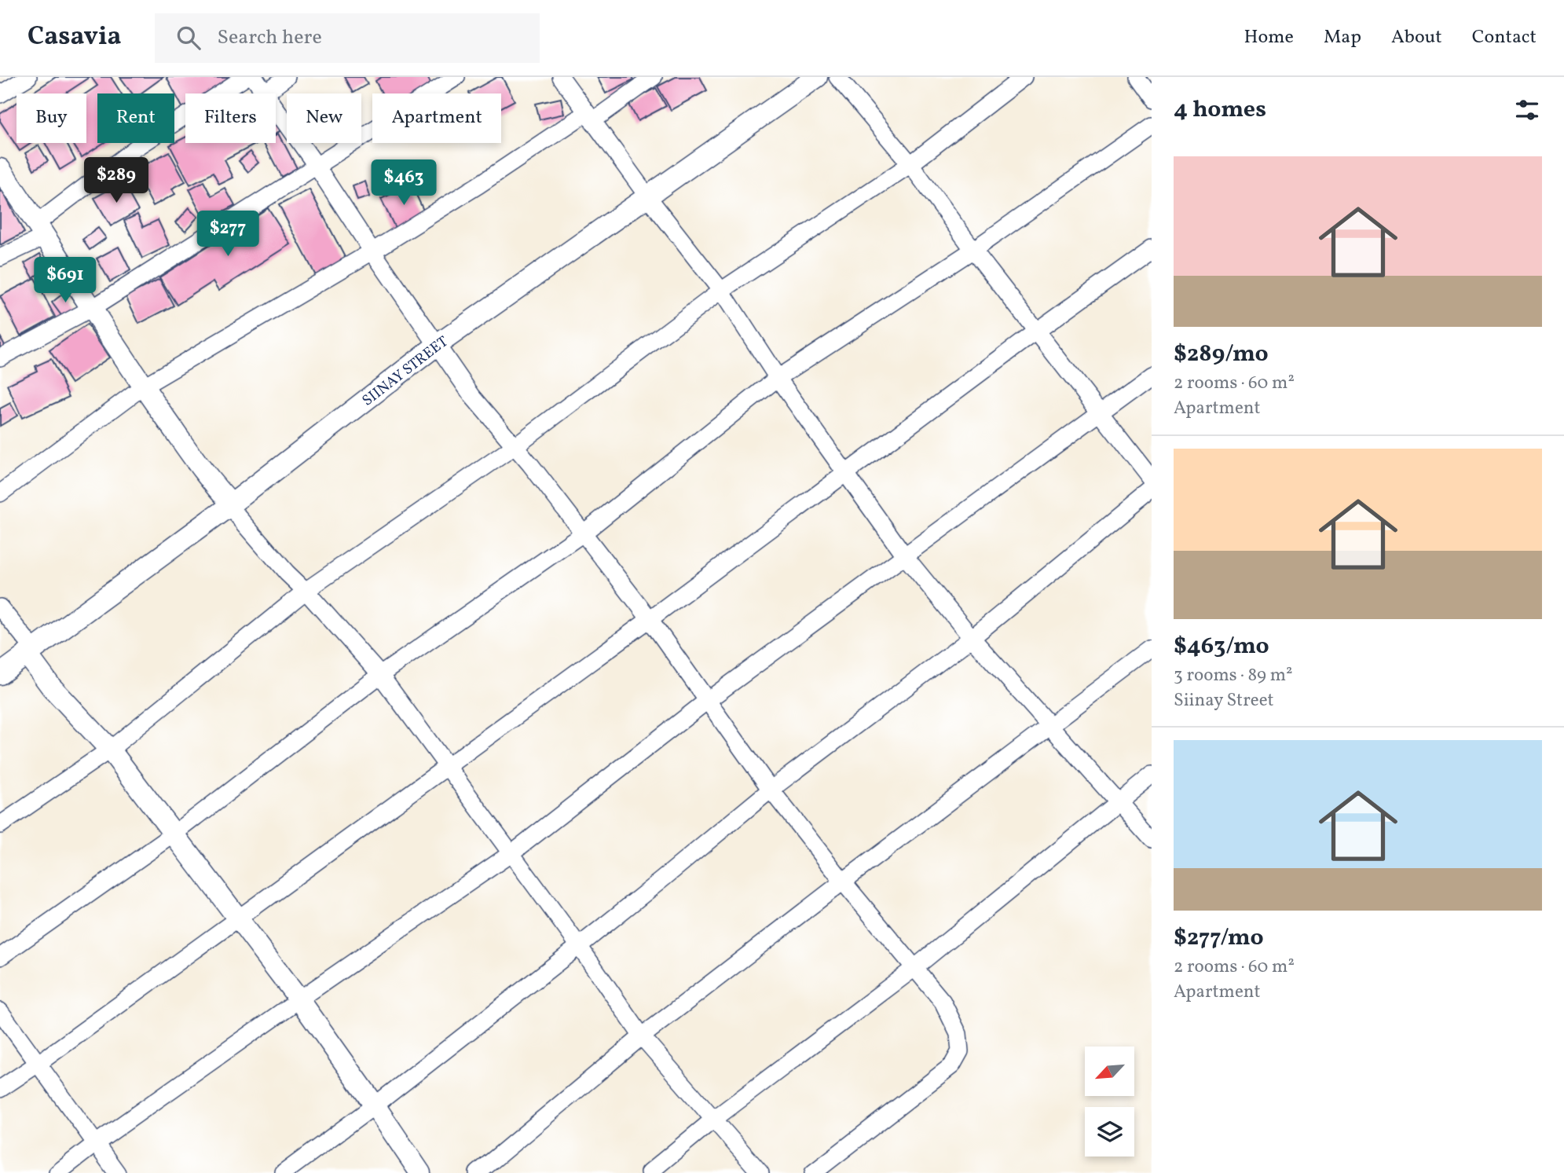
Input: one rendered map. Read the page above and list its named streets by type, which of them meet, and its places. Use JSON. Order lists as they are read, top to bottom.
{
  "streets": {
    "street": ["SIINAY STREET"]
  },
  "north": "bottom left",
  "page": {
    "header": "Casavia",
    "search": "Search here",
    "nav": [
      "Home",
      "Map",
      "About",
      "Contact"
    ],
    "heading": "4 homes",
    "chip": [
      "Buy",
      "Rent",
      "Filters",
      "New",
      "Apartment"
    ],
    "list": [
      {
        "name": "$289/mo",
        "note": "2 rooms · 60 m² · Apartment"
      },
      {
        "name": "$463/mo",
        "note": "3 rooms · 89 m² · Siinay Street"
      },
      {
        "name": "$277/mo",
        "note": "2 rooms · 60 m² · Apartment"
      }
    ],
    "price": [
      "$289",
      "$463",
      "$277",
      "$691"
    ]
  }
}
